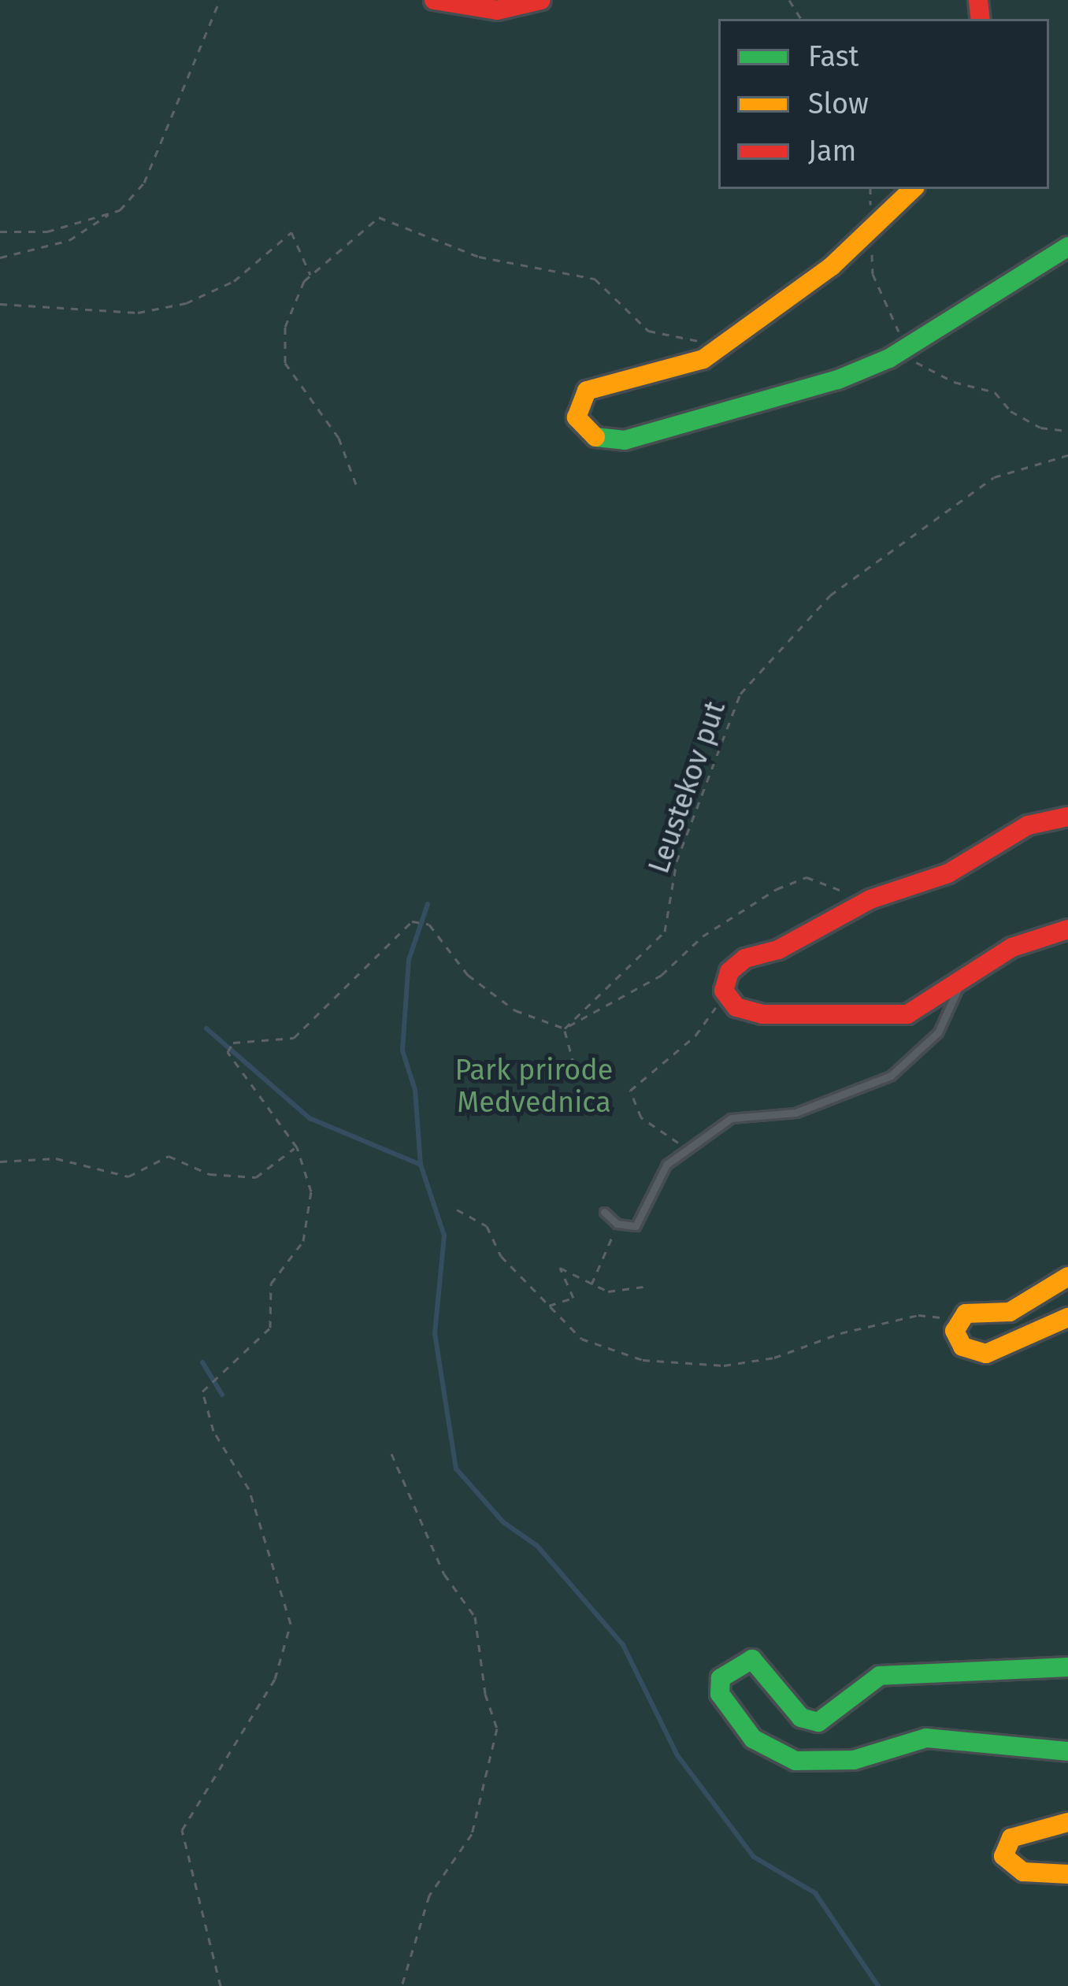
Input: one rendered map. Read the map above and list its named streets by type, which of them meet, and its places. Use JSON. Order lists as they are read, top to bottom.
{
  "streets": {
    "path": ["Leustekov put"]
  },
  "parks": ["Park prirode Medvednica"],
  "legend": ["Fast", "Slow", "Jam"]
}
